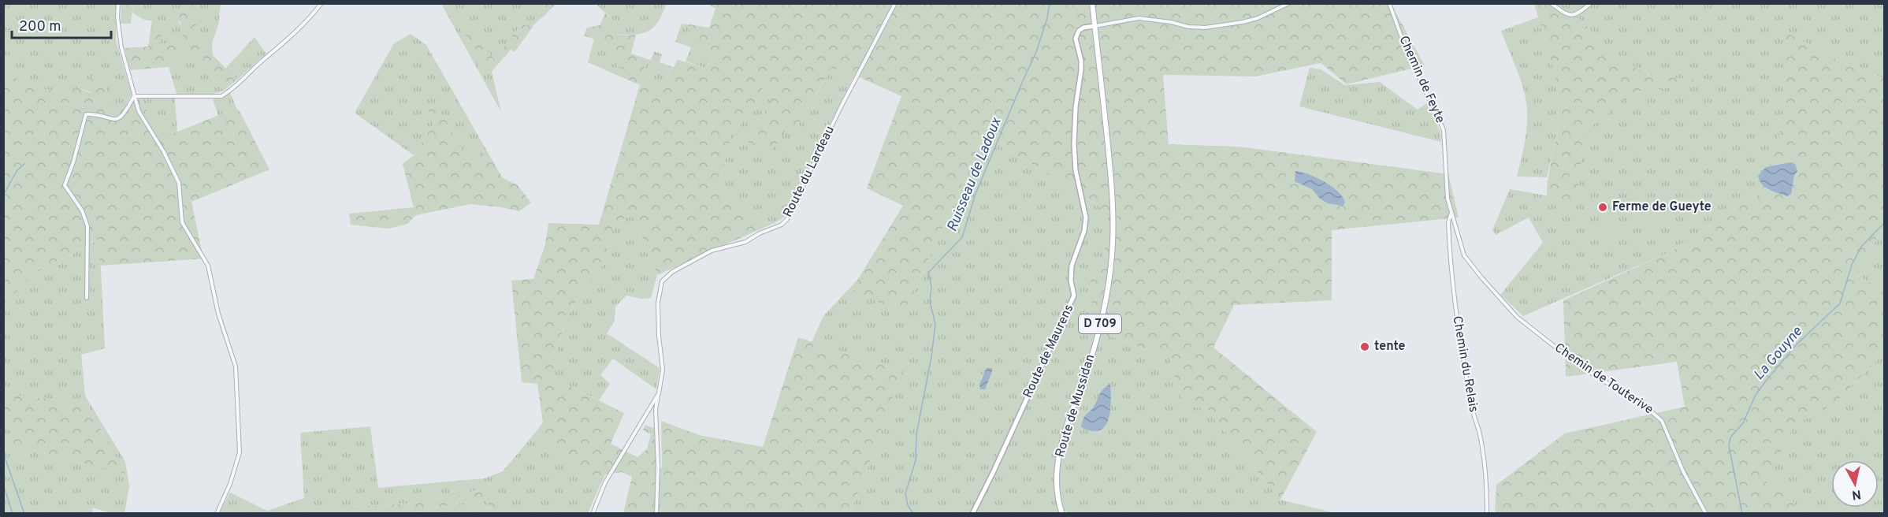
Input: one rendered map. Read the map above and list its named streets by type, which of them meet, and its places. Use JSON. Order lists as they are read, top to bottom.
{
  "streets": {
    "main road": ["D 709", "Route de Maurens", "Route de Mussidan"],
    "street": [
      "Chemin de Feyte",
      "Route du Lardeau",
      "Chemin du Relais",
      "Chemin de Touterive"
    ]
  },
  "crossings": [
    ["Chemin de Feyte", "Chemin du Relais"],
    ["Chemin de Feyte", "Chemin de Touterive"],
    ["D 709", "Route de Maurens"],
    ["D 709", "Route de Mussidan"],
    ["Route de Maurens", "Route de Mussidan"],
    ["Chemin du Relais", "Chemin de Touterive"]
  ],
  "water": ["Ruisseau de Ladoux", "La Gouyne"],
  "places": ["Ferme de Gueyte", "tente"],
  "scale_bar": "200 m",
  "north": "bottom"
}
